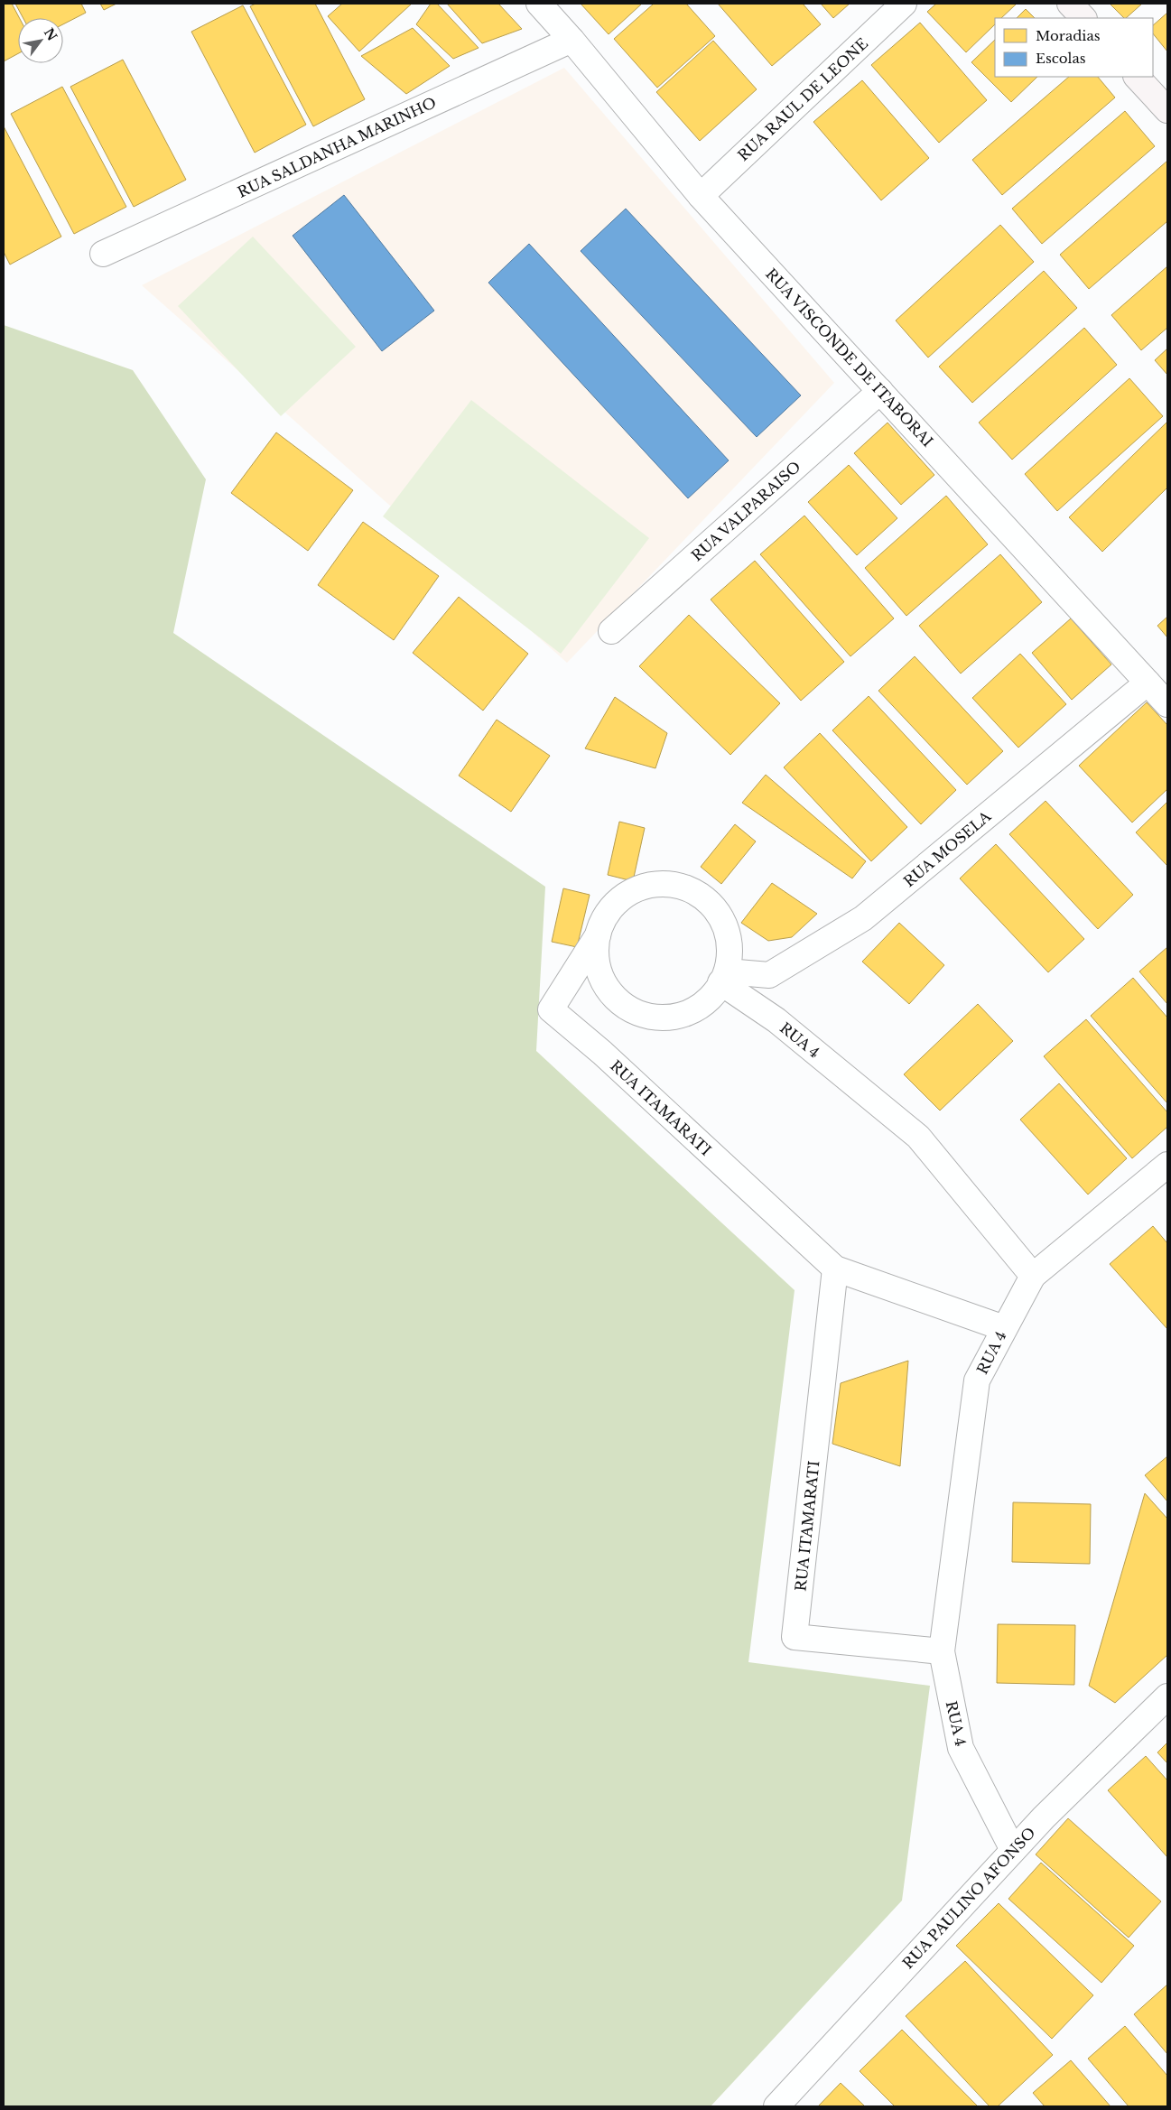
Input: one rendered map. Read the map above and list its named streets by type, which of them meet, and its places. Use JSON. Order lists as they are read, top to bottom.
{
  "streets": {
    "street": [
      "RUA RAUL DE LEONE",
      "RUA SALDANHA MARINHO",
      "RUA VISCONDE DE ITABORAI",
      "RUA VALPARAISO",
      "RUA MOSELA",
      "RUA 4",
      "RUA ITAMARATI",
      "RUA PAULINO AFONSO"
    ]
  },
  "crossings": [
    ["RUA RAUL DE LEONE", "RUA VISCONDE DE ITABORAI"],
    ["RUA SALDANHA MARINHO", "RUA VISCONDE DE ITABORAI"],
    ["RUA VISCONDE DE ITABORAI", "RUA VALPARAISO"],
    ["RUA VISCONDE DE ITABORAI", "RUA MOSELA"],
    ["RUA MOSELA", "RUA 4"],
    ["RUA MOSELA", "RUA ITAMARATI"],
    ["RUA 4", "RUA ITAMARATI"],
    ["RUA 4", "RUA PAULINO AFONSO"]
  ],
  "legend": ["Moradias", "Escolas"],
  "north": "top right"
}
